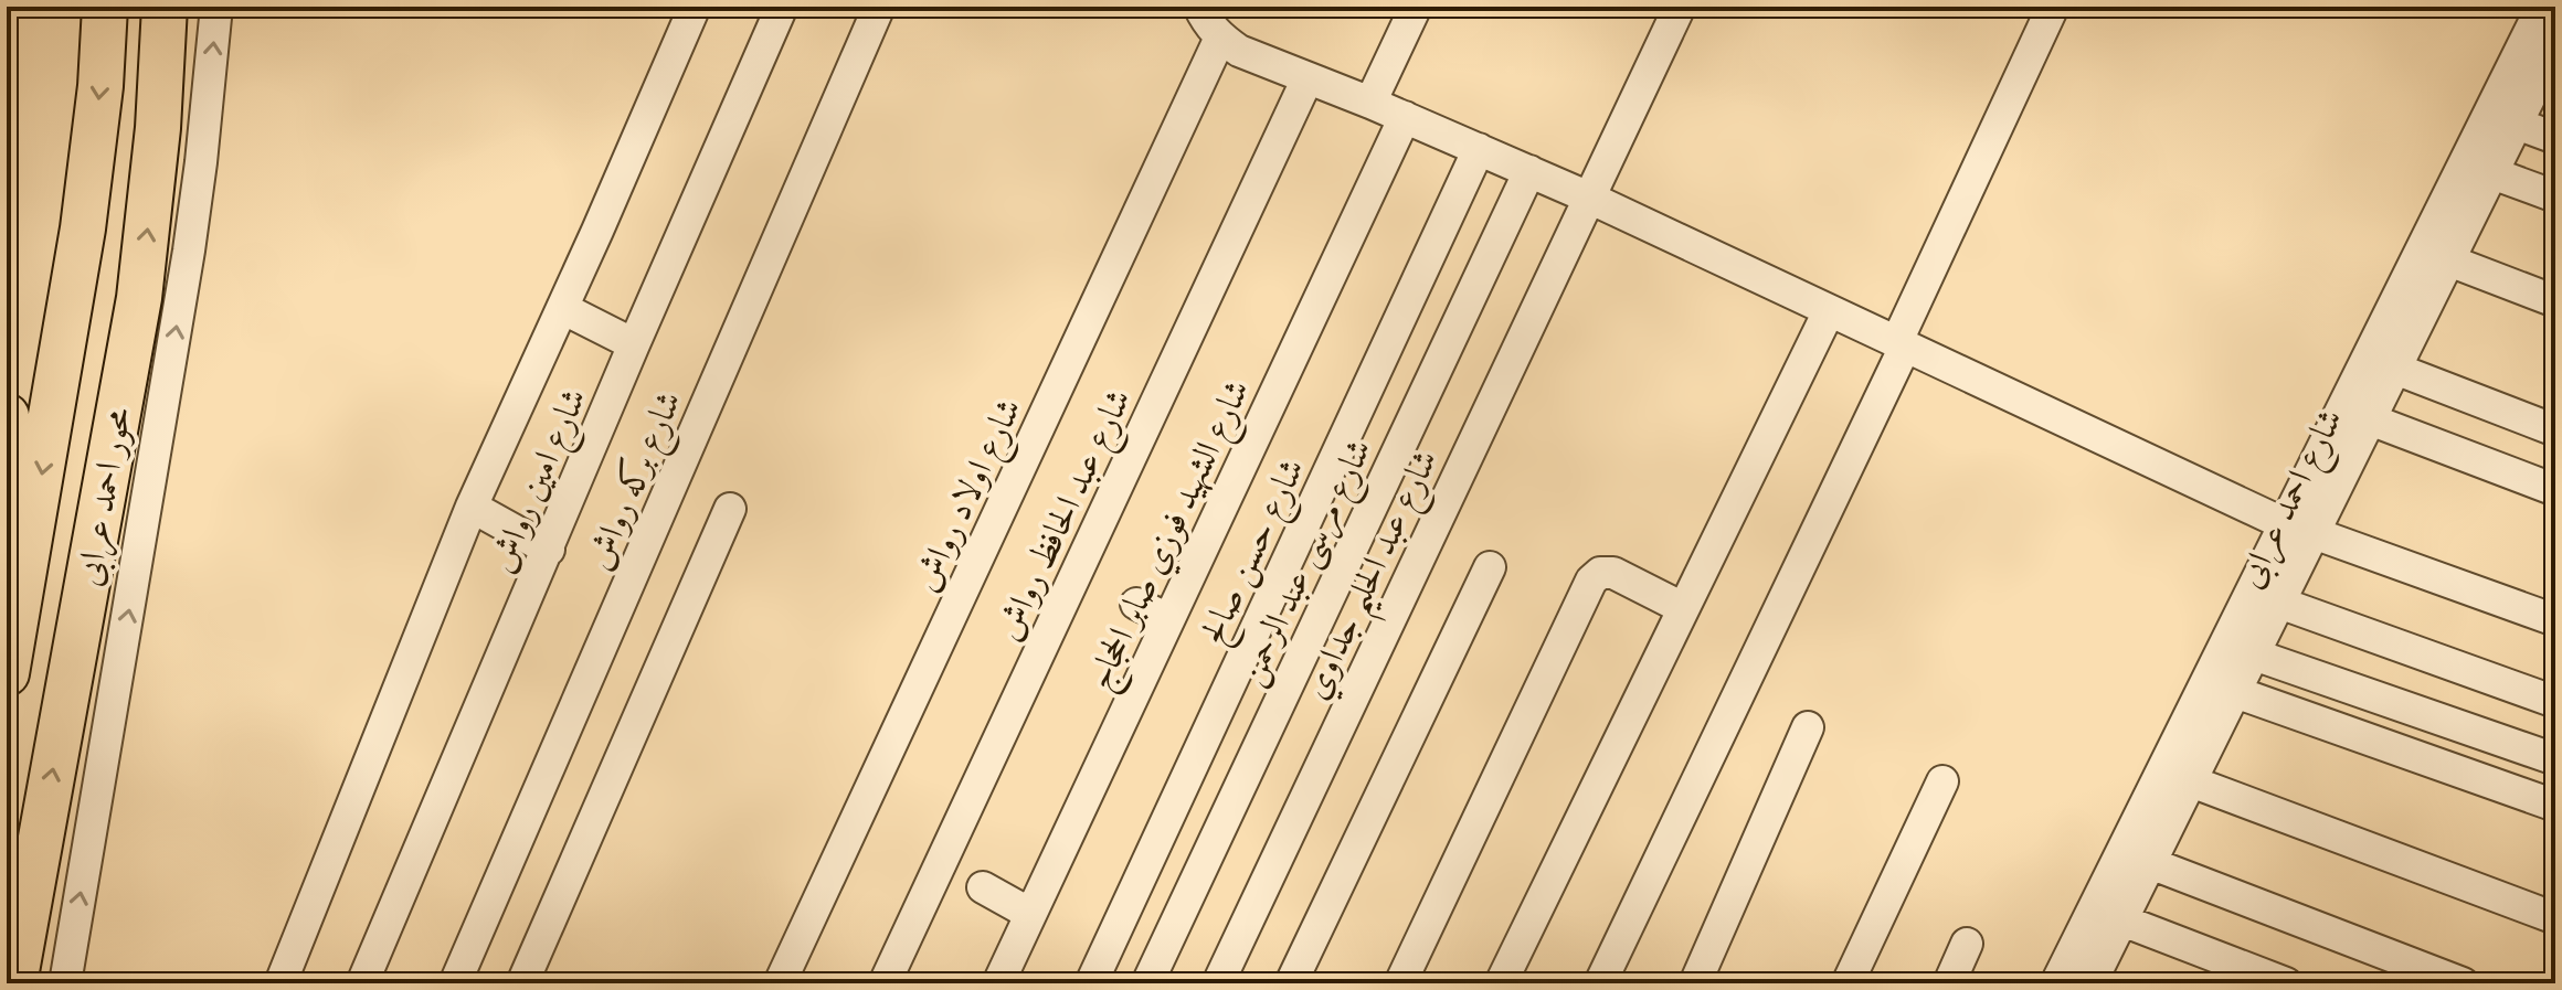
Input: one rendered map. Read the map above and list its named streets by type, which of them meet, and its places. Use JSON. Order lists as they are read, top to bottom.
{
  "streets": {
    "highway": ["محور احمد عرابى"],
    "street": [
      "شارع امين رواش",
      "شارع بركه رواش",
      "شارع اولاد رواش",
      "شارع احمد عرابى",
      "شارع عبد الحافظ رواش",
      "شارع الشهيد فوزي صابر الحجاج",
      "شارع حسن صالح",
      "شارع مرسى عبد الرحمن",
      "شارع عبد الحليم جداوي"
    ]
  }
}
